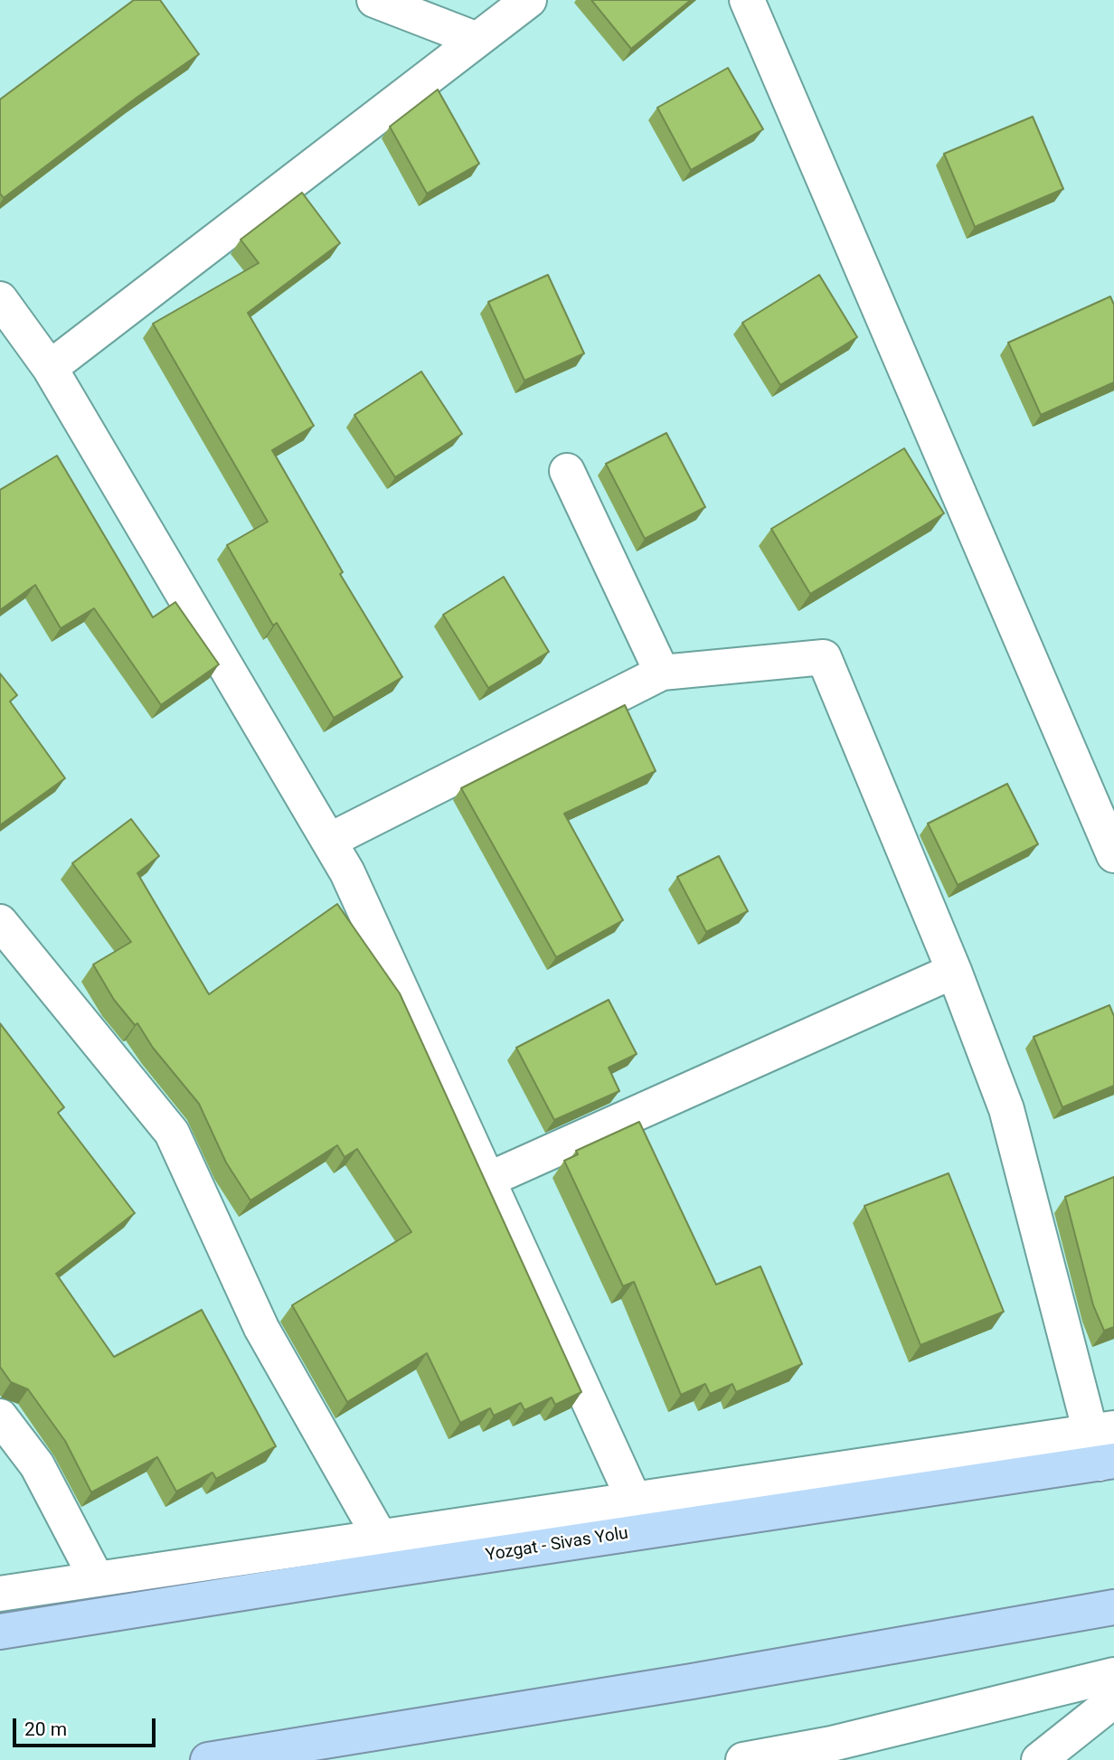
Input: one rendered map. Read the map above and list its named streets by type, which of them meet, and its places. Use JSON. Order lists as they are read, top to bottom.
{
  "streets": {
    "highway": ["Yozgat - Sivas Yolu"]
  },
  "scale_bar": "20 m"
}
